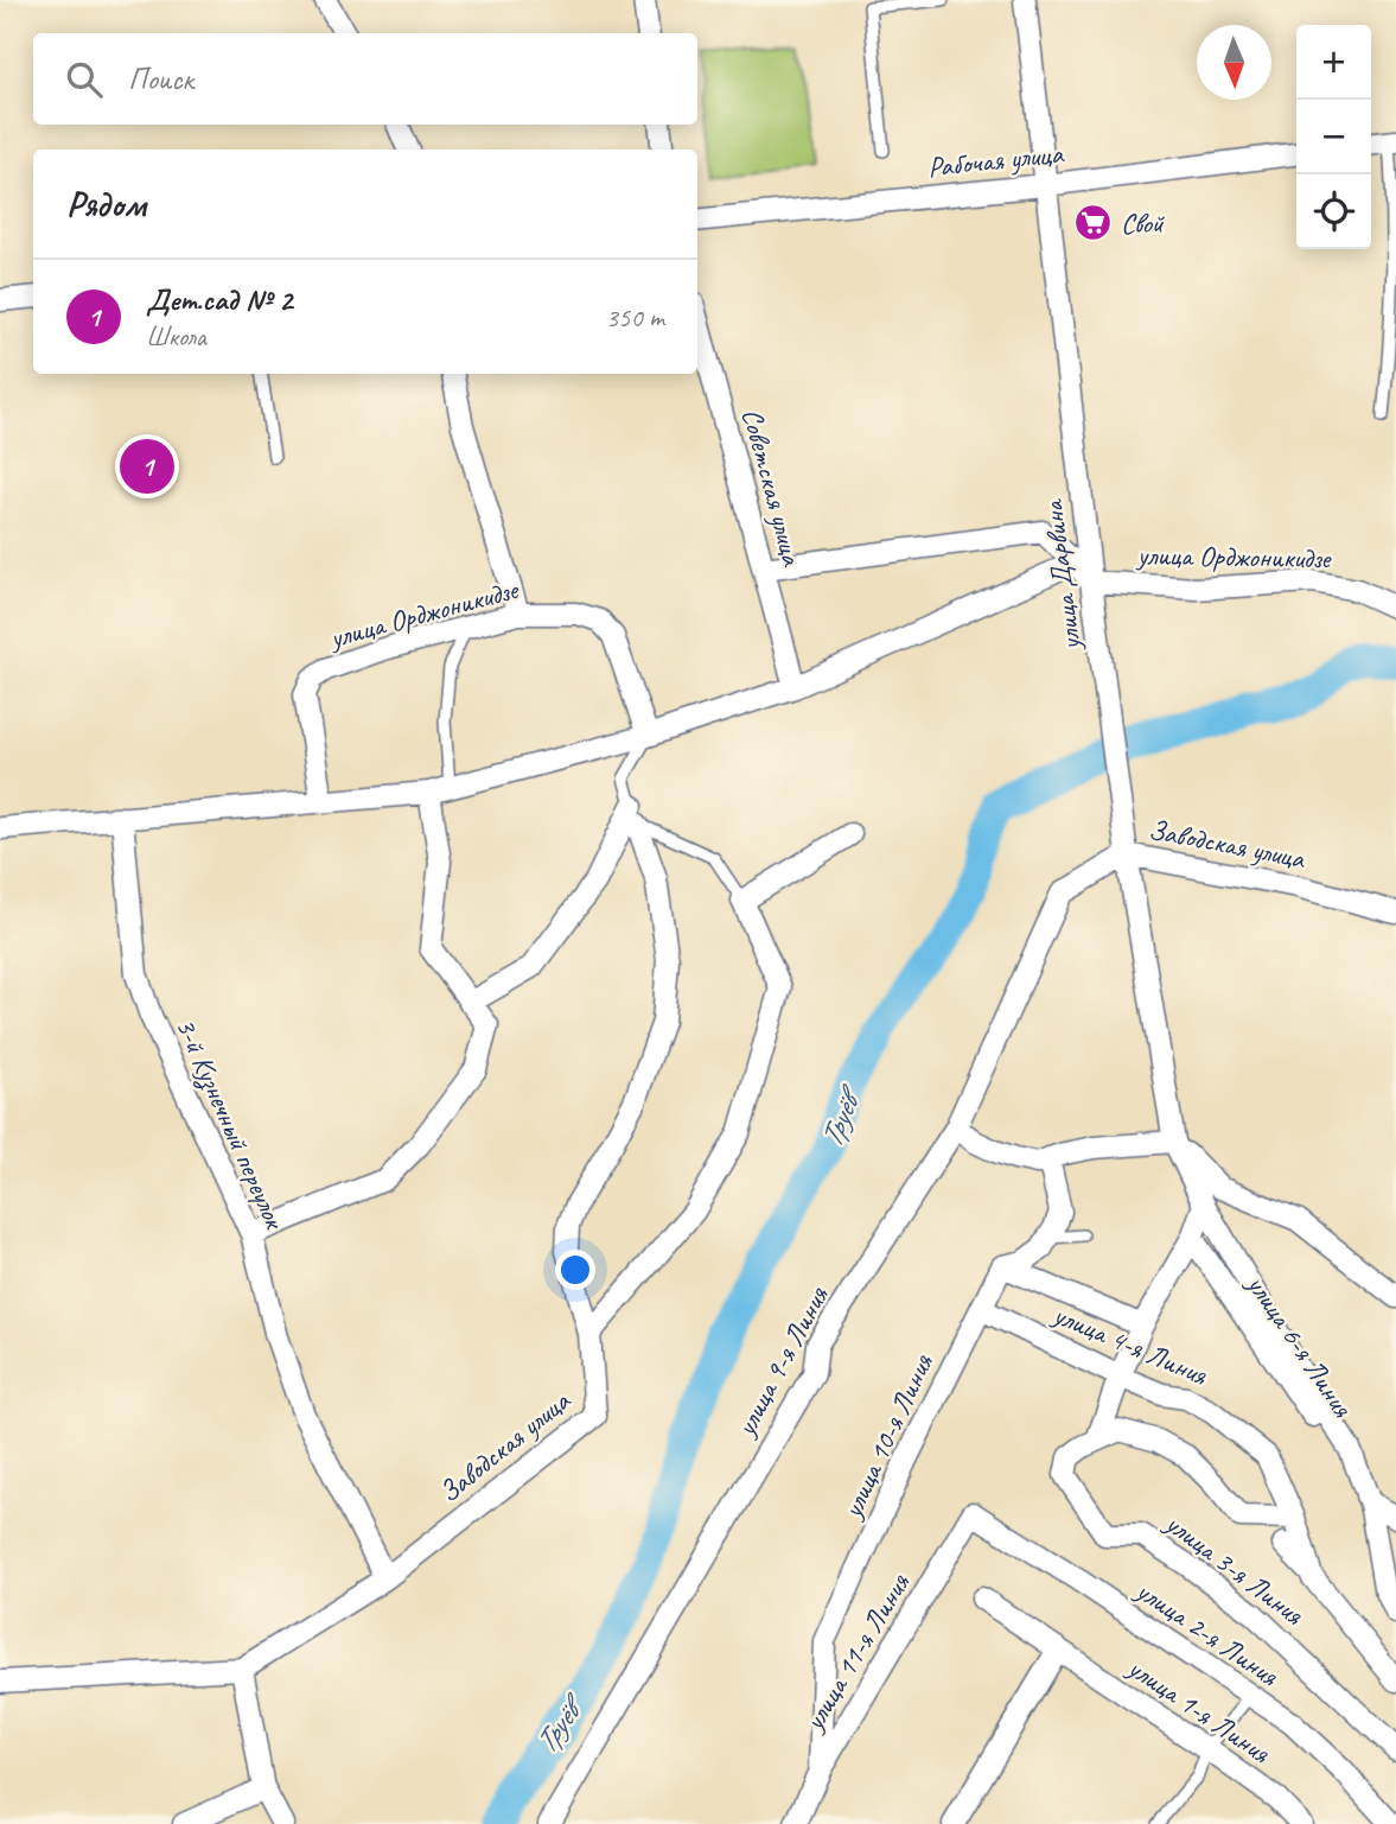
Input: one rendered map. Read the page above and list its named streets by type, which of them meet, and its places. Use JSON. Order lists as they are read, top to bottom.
{
  "streets": {
    "street": [
      "Рабочая улица",
      "Советская улица",
      "улица Орджоникидзе",
      "улица Дарвина",
      "Заводская улица",
      "3-й Кузнечный переулок",
      "улица 4-я Линия",
      "улица 6-я Линия",
      "улица 9-я Линия",
      "улица 10-я Линия",
      "улица 3-я Линия",
      "улица 2-я Линия",
      "улица 11-я Линия",
      "улица 1-я Линия"
    ]
  },
  "crossings": [
    ["Рабочая улица", "улица Дарвина"],
    ["улица Орджоникидзе", "улица Дарвина"],
    ["улица Дарвина", "Заводская улица"],
    ["улица Дарвина", "улица 6-я Линия"],
    ["Заводская улица", "3-й Кузнечный переулок"],
    ["Заводская улица", "улица 9-я Линия"],
    ["улица 4-я Линия", "улица 10-я Линия"],
    ["улица 4-я Линия", "улица 3-я Линия"],
    ["улица 10-я Линия", "улица 11-я Линия"],
    ["улица 2-я Линия", "улица 11-я Линия"]
  ],
  "water": ["Труёв"],
  "places": {
    "supermarket": ["Свой"]
  },
  "north": "bottom",
  "page": {
    "map_buttons": ["+", "−"],
    "search": "Поиск",
    "heading": "Рядом",
    "list": [
      {
        "mark": "1",
        "name": "Дет.сад № 2",
        "note": "Школа",
        "value": "350 m"
      }
    ],
    "pins": "1"
  }
}
